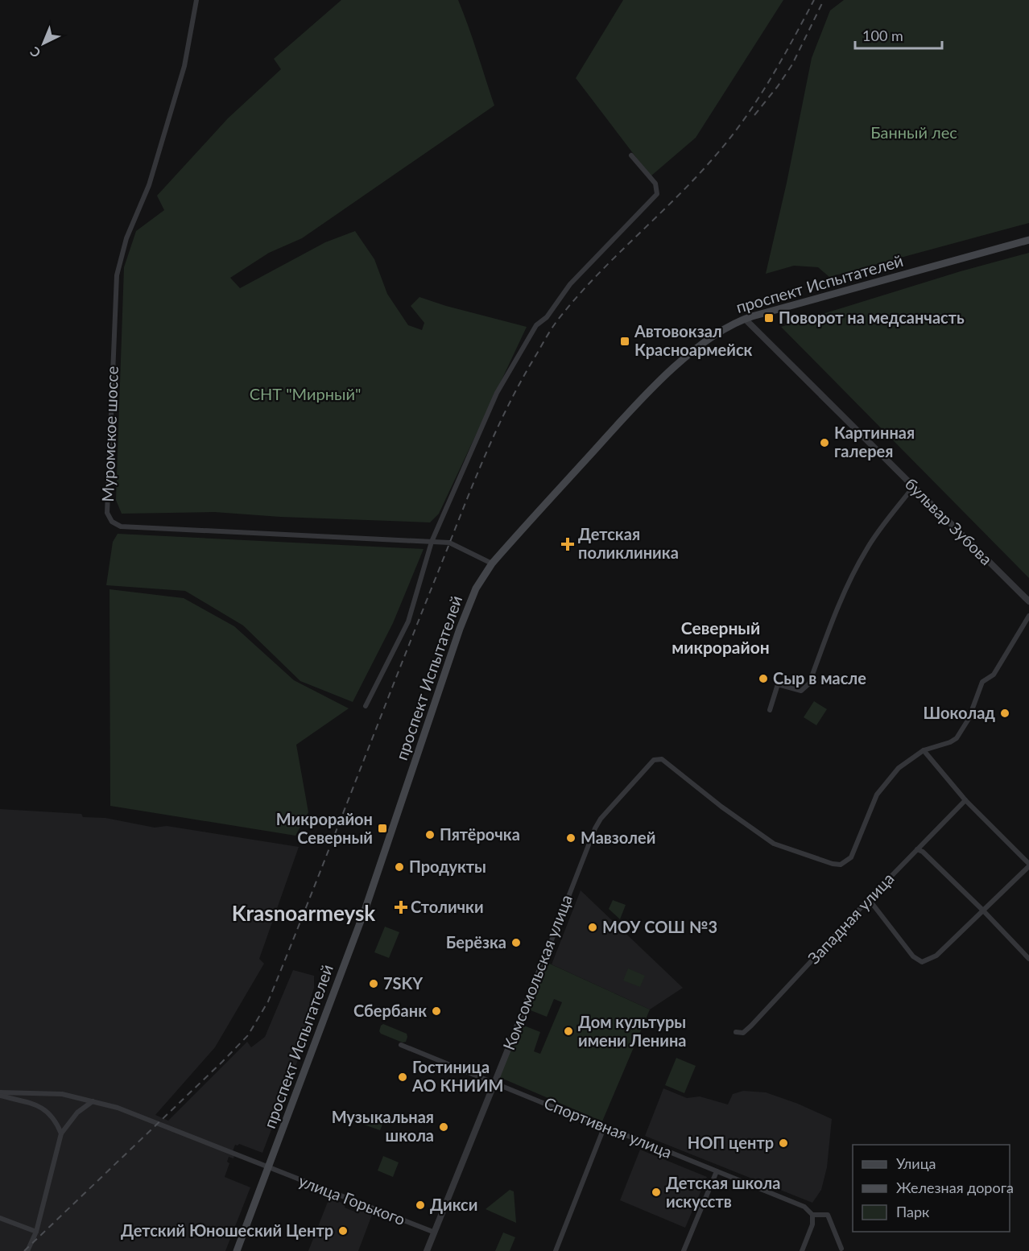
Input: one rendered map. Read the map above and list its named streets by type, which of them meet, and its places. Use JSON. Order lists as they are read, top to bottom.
{
  "streets": {
    "main road": ["проспект Испытателей"],
    "street": [
      "Муромское шоссе",
      "бульвар Зубова",
      "Западная улица",
      "Комсомольская улица",
      "Спортивная улица",
      "улица Горького"
    ]
  },
  "crossings": [
    ["проспект Испытателей", "Муромское шоссе"],
    ["проспект Испытателей", "бульвар Зубова"],
    ["проспект Испытателей", "улица Горького"],
    ["Комсомольская улица", "Спортивная улица"],
    ["Комсомольская улица", "улица Горького"]
  ],
  "districts": ["Северный микрорайон", "Krasnoarmeysk"],
  "parks": ["Банный лес", "СНТ \"Мирный\""],
  "places": {
    "transit": ["Поворот на медсанчасть", "Автовокзал Красноармейск", "Микрорайон Северный"],
    "other": [
      "Картинная галерея",
      "Сыр в масле",
      "Шоколад",
      "Пятёрочка",
      "Мавзолей",
      "Продукты",
      "МОУ СОШ №3",
      "Берёзка",
      "7SKY",
      "Сбербанк",
      "Дом культуры имени Ленина",
      "Гостиница АО КНИИМ",
      "Музыкальная школа",
      "НОП центр",
      "Детская школа искусств",
      "Дикси",
      "Детский Юношеский Центр"
    ],
    "health": ["Детская поликлиника", "Столички"]
  },
  "legend": ["Улица", "Железная дорога", "Парк"],
  "scale_bar": "100 m",
  "north": "bottom left"
}
